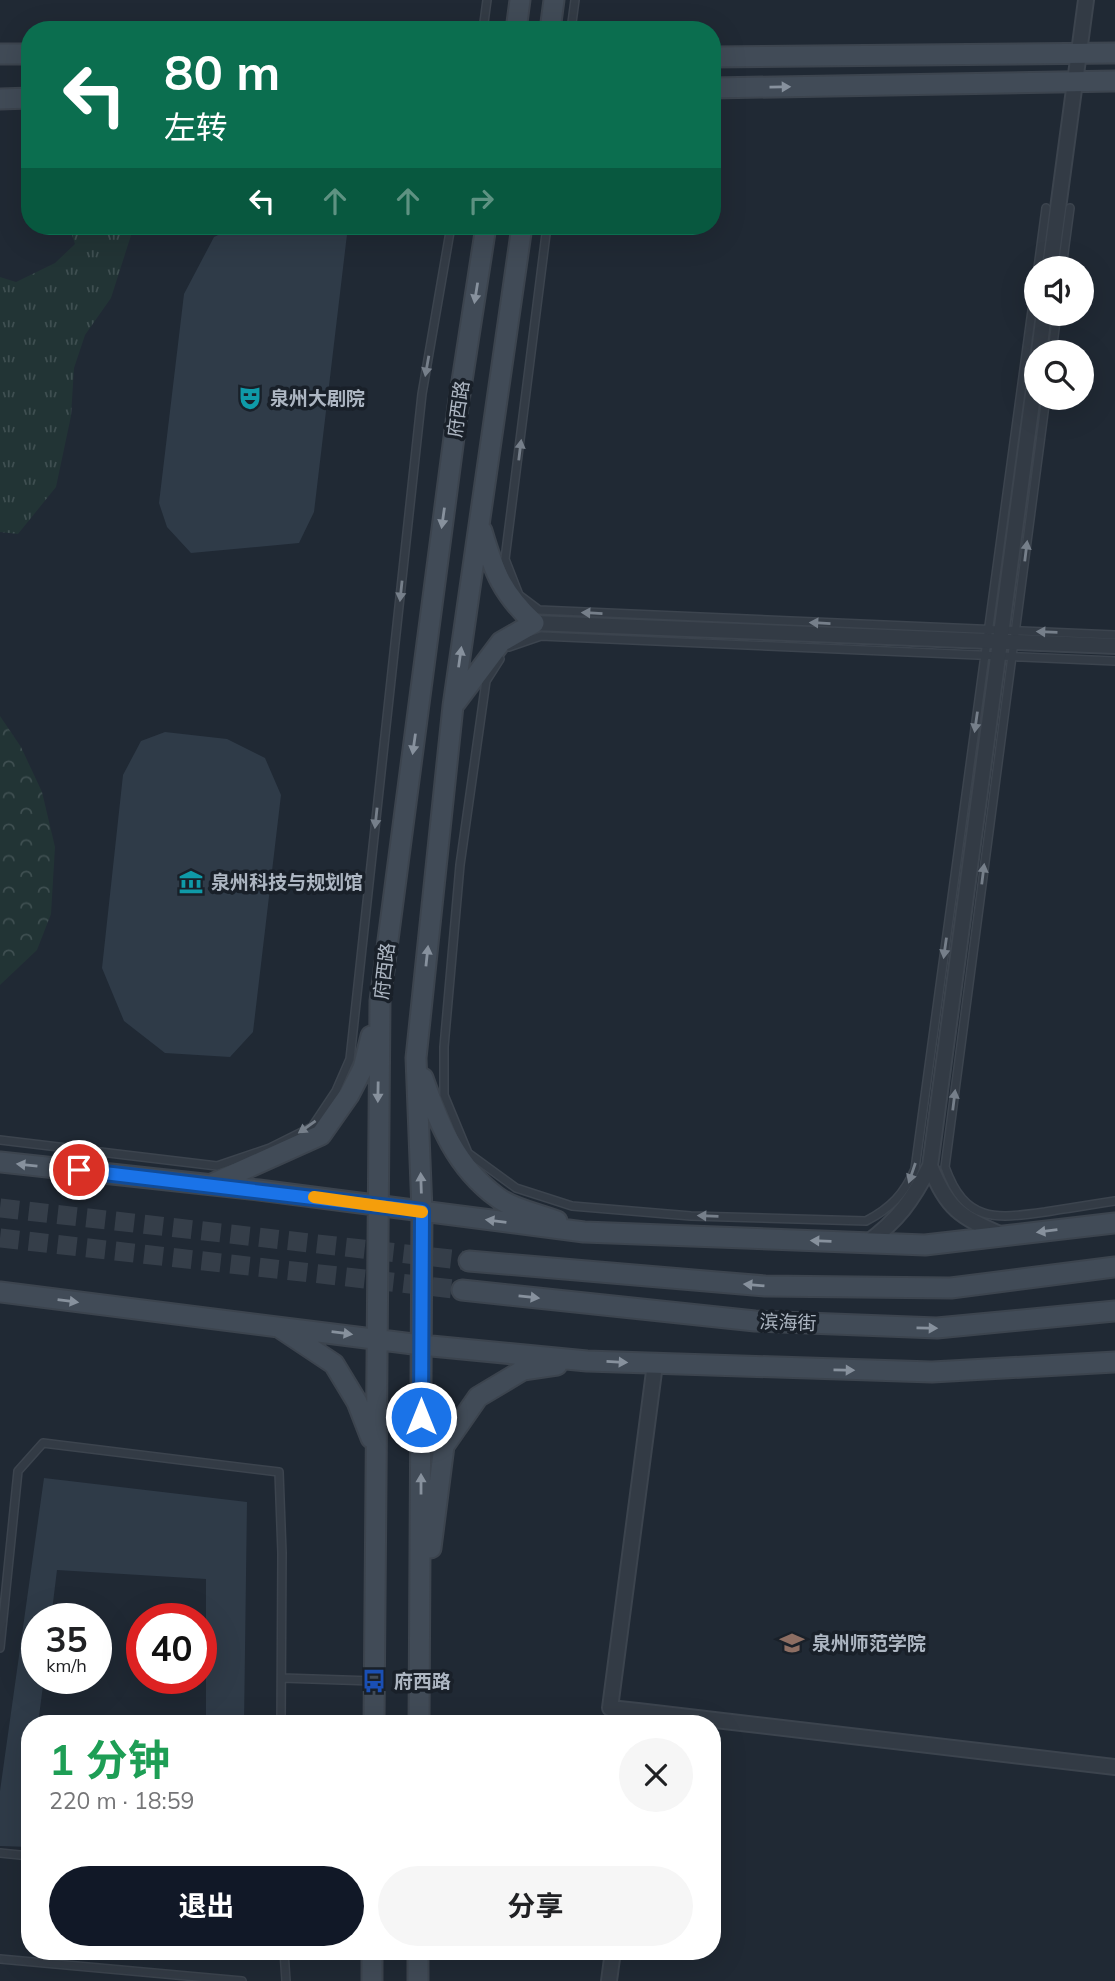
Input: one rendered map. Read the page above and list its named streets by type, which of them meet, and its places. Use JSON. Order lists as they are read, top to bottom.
{
  "streets": {
    "street": ["府西路", "滨海街"]
  },
  "places": {
    "theatre": ["泉州大剧院"],
    "museum": ["泉州科技与规划馆"],
    "school or university": ["泉州师范学院"],
    "bus stop": ["府西路"]
  },
  "page": {
    "turn": ["80 m", "左转"],
    "speed": "35 km/h",
    "limit": "40",
    "heading": ["1 分钟", "220 m · 18:59"],
    "buttons": ["退出", "分享"]
  }
}
